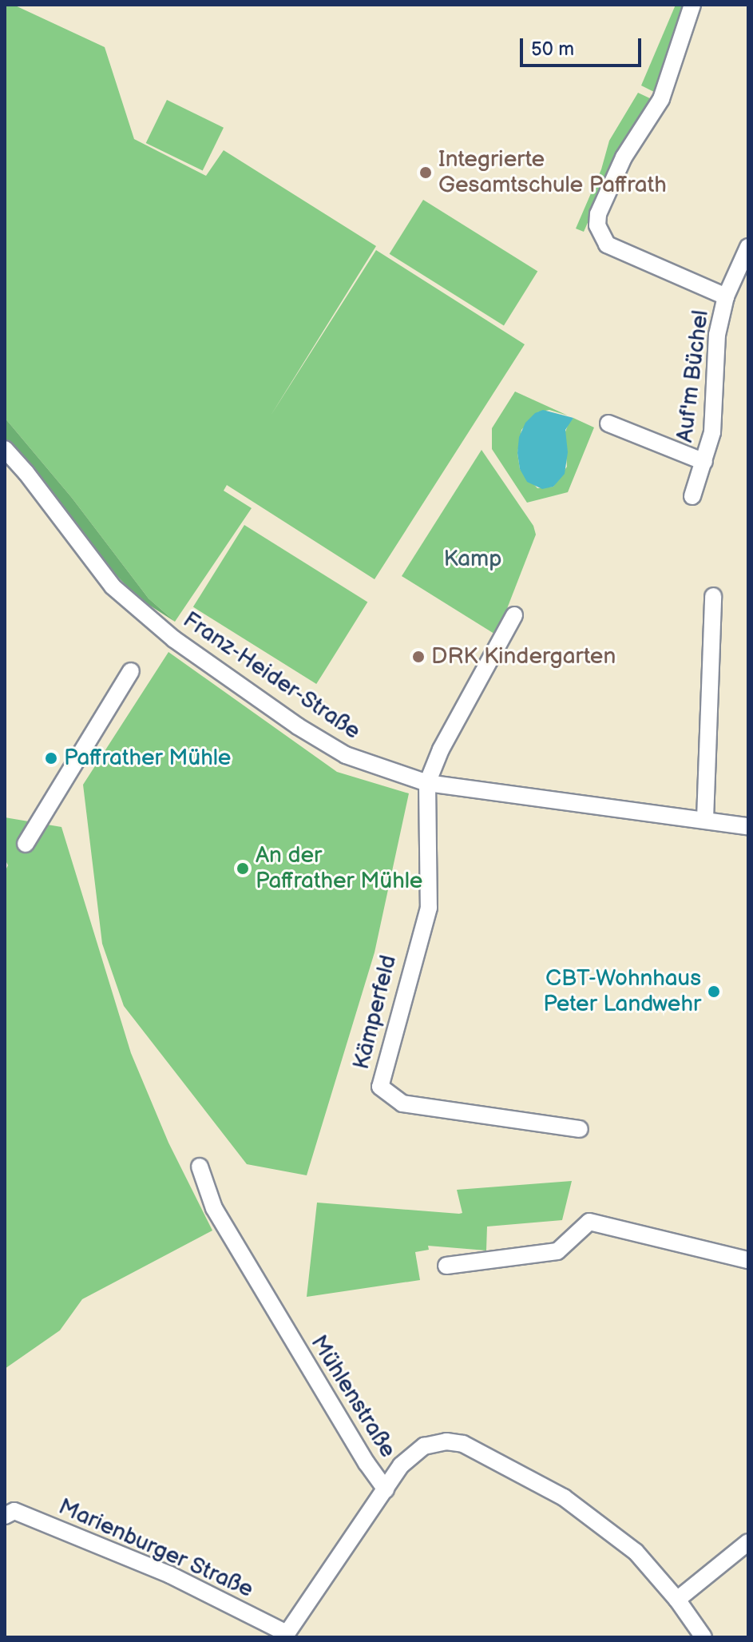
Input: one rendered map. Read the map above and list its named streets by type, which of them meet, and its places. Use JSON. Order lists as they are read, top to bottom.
{
  "streets": {
    "street": [
      "Auf'm Büchel",
      "Franz-Heider-Straße",
      "Kämperfeld",
      "Mühlenstraße",
      "Marienburger Straße"
    ]
  },
  "crossings": [
    ["Franz-Heider-Straße", "Kämperfeld"]
  ],
  "parks": ["Kamp"],
  "places": [
    "Integrierte Gesamtschule Paffrath",
    "DRK Kindergarten",
    "Paffrather Mühle",
    "An der Paffrather Mühle",
    "CBT-Wohnhaus Peter Landwehr"
  ],
  "scale_bar": "50 m"
}
